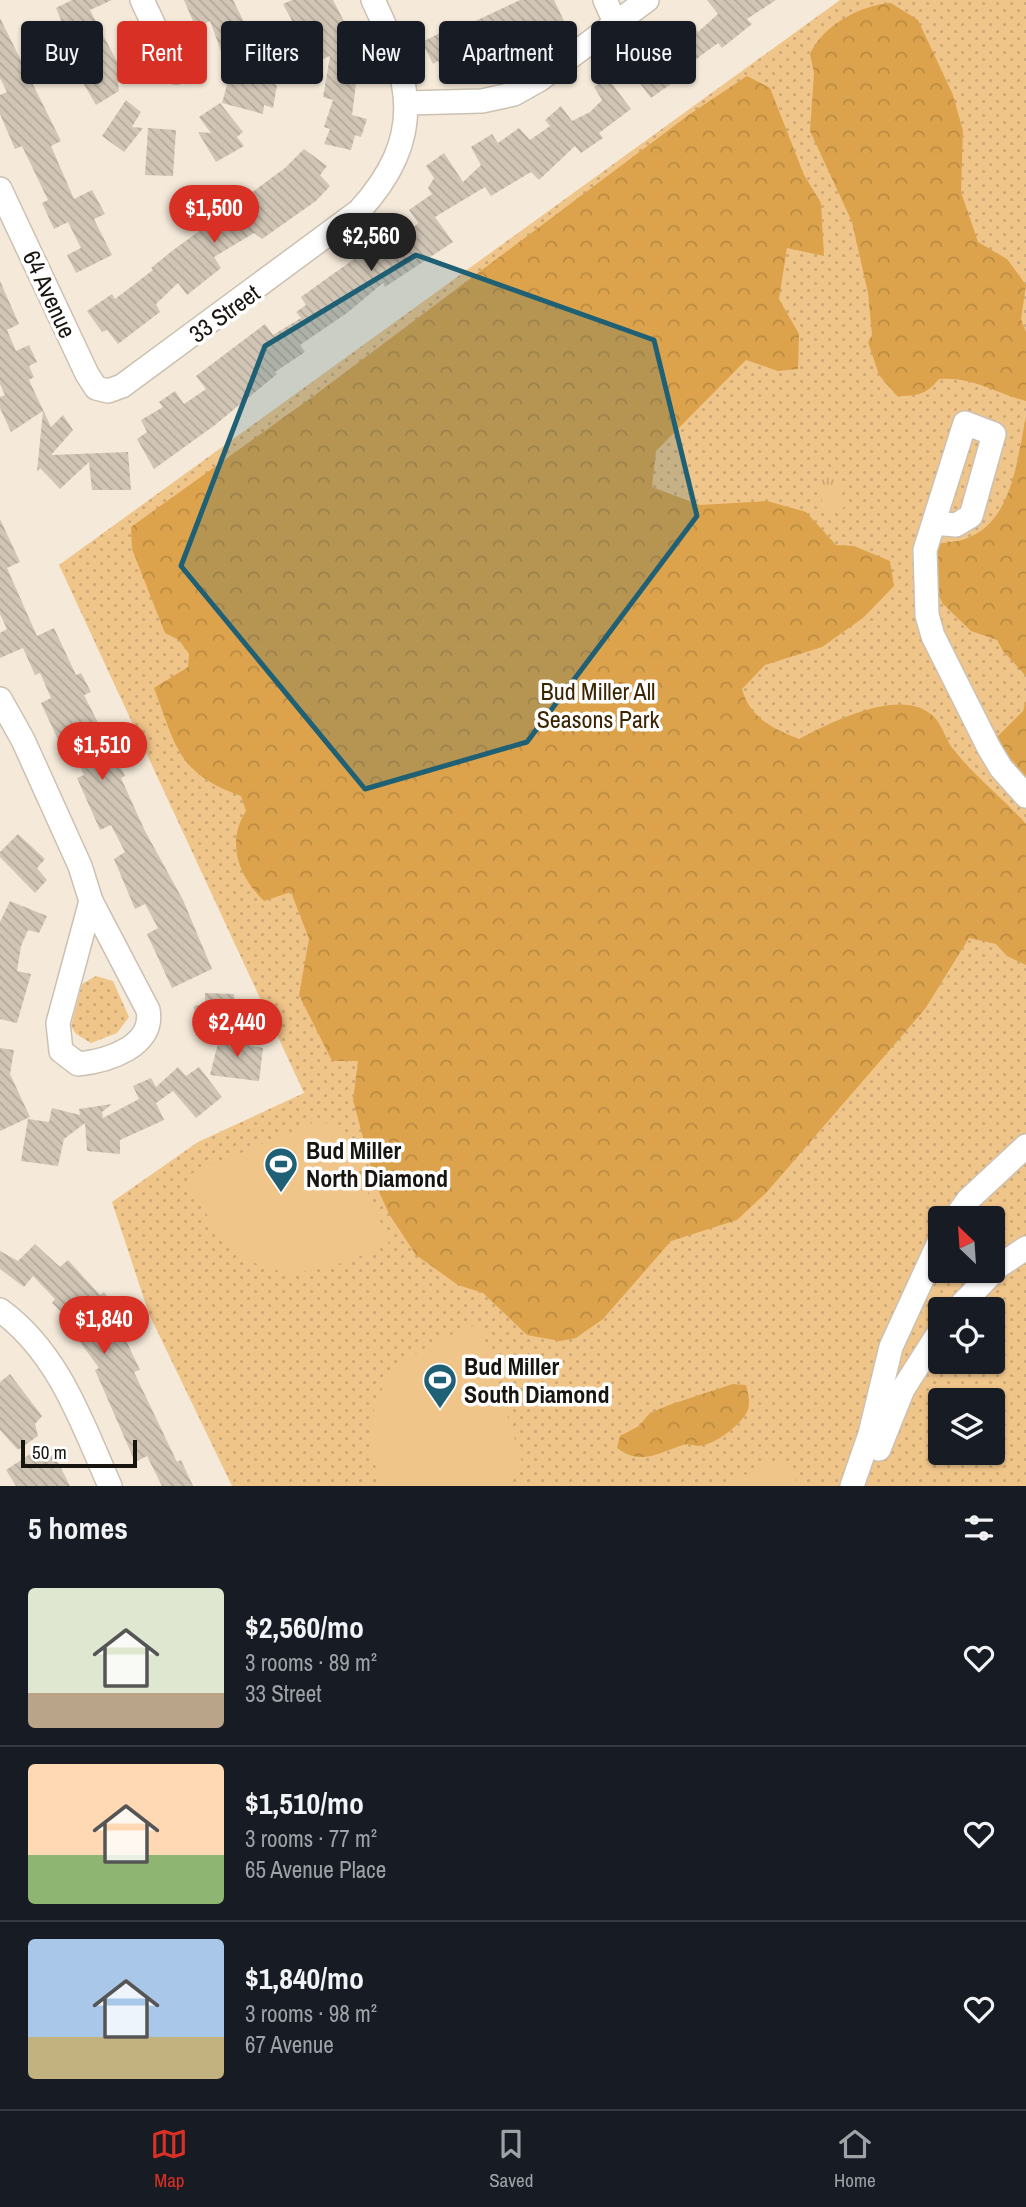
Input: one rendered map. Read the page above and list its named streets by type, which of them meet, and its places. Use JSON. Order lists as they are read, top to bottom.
{
  "streets": {
    "street": ["64 Avenue", "33 Street"]
  },
  "crossings": [
    ["64 Avenue", "33 Street"]
  ],
  "parks": ["Bud Miller All Seasons Park"],
  "places": {
    "sports": ["Bud Miller North Diamond", "Bud Miller South Diamond"]
  },
  "scale_bar": "50 m",
  "north": "top left",
  "page": {
    "chip": [
      "Buy",
      "Rent",
      "Filters",
      "New",
      "Apartment",
      "House"
    ],
    "price": [
      "$1,500",
      "$2,560",
      "$1,510",
      "$2,440",
      "$1,840"
    ],
    "scale": "50 m",
    "heading": "5 homes",
    "list": [
      {
        "name": "$2,560/mo",
        "note": "3 rooms · 89 m² · 33 Street"
      },
      {
        "name": "$1,510/mo",
        "note": "3 rooms · 77 m² · 65 Avenue Place"
      },
      {
        "name": "$1,840/mo",
        "note": "3 rooms · 98 m² · 67 Avenue"
      }
    ],
    "tabs": ["Map", "Saved", "Home"]
  }
}
